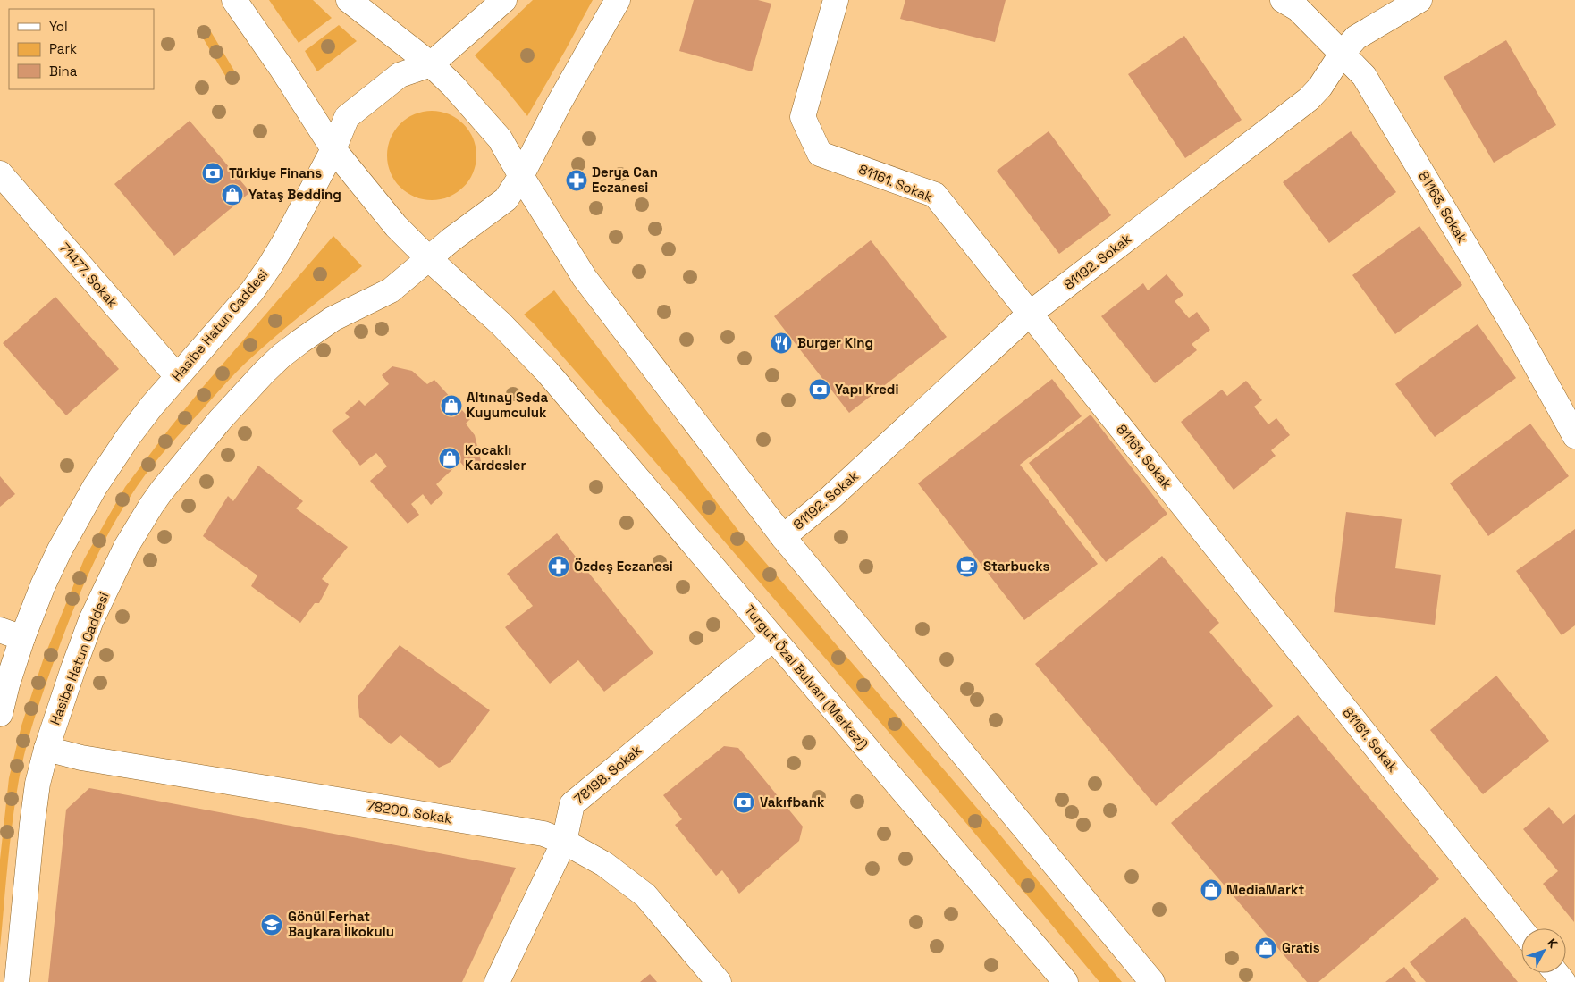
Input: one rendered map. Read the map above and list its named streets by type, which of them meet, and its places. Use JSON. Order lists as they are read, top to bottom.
{
  "streets": {
    "main road": [
      "81161. Sokak",
      "81163. Sokak",
      "81192. Sokak",
      "71477. Sokak",
      "Hasibe Hatun Caddesi",
      "Turgut Özal Bulvarı (Merkezi)",
      "78198. Sokak",
      "78200. Sokak"
    ]
  },
  "crossings": [
    ["81161. Sokak", "81192. Sokak"],
    ["81163. Sokak", "81192. Sokak"],
    ["71477. Sokak", "Hasibe Hatun Caddesi"],
    ["Hasibe Hatun Caddesi", "Turgut Özal Bulvarı (Merkezi)"],
    ["Hasibe Hatun Caddesi", "78200. Sokak"],
    ["Turgut Özal Bulvarı (Merkezi)", "78198. Sokak"],
    ["78198. Sokak", "78200. Sokak"]
  ],
  "places": {
    "bank": ["Türkiye Finans", "Yapı Kredi", "Vakıfbank"],
    "pharmacy": ["Derya Can Eczanesi", "Özdeş Eczanesi"],
    "shop": [
      "Yataş Bedding",
      "Altınay Seda Kuyumculuk",
      "Kocaklı Kardesler",
      "MediaMarkt",
      "Gratis"
    ],
    "restaurant": ["Burger King"],
    "cafe": ["Starbucks"],
    "school or university": ["Gönül Ferhat Baykara İlkokulu"]
  },
  "legend": ["Yol", "Park", "Bina"],
  "north": "top right"
}
